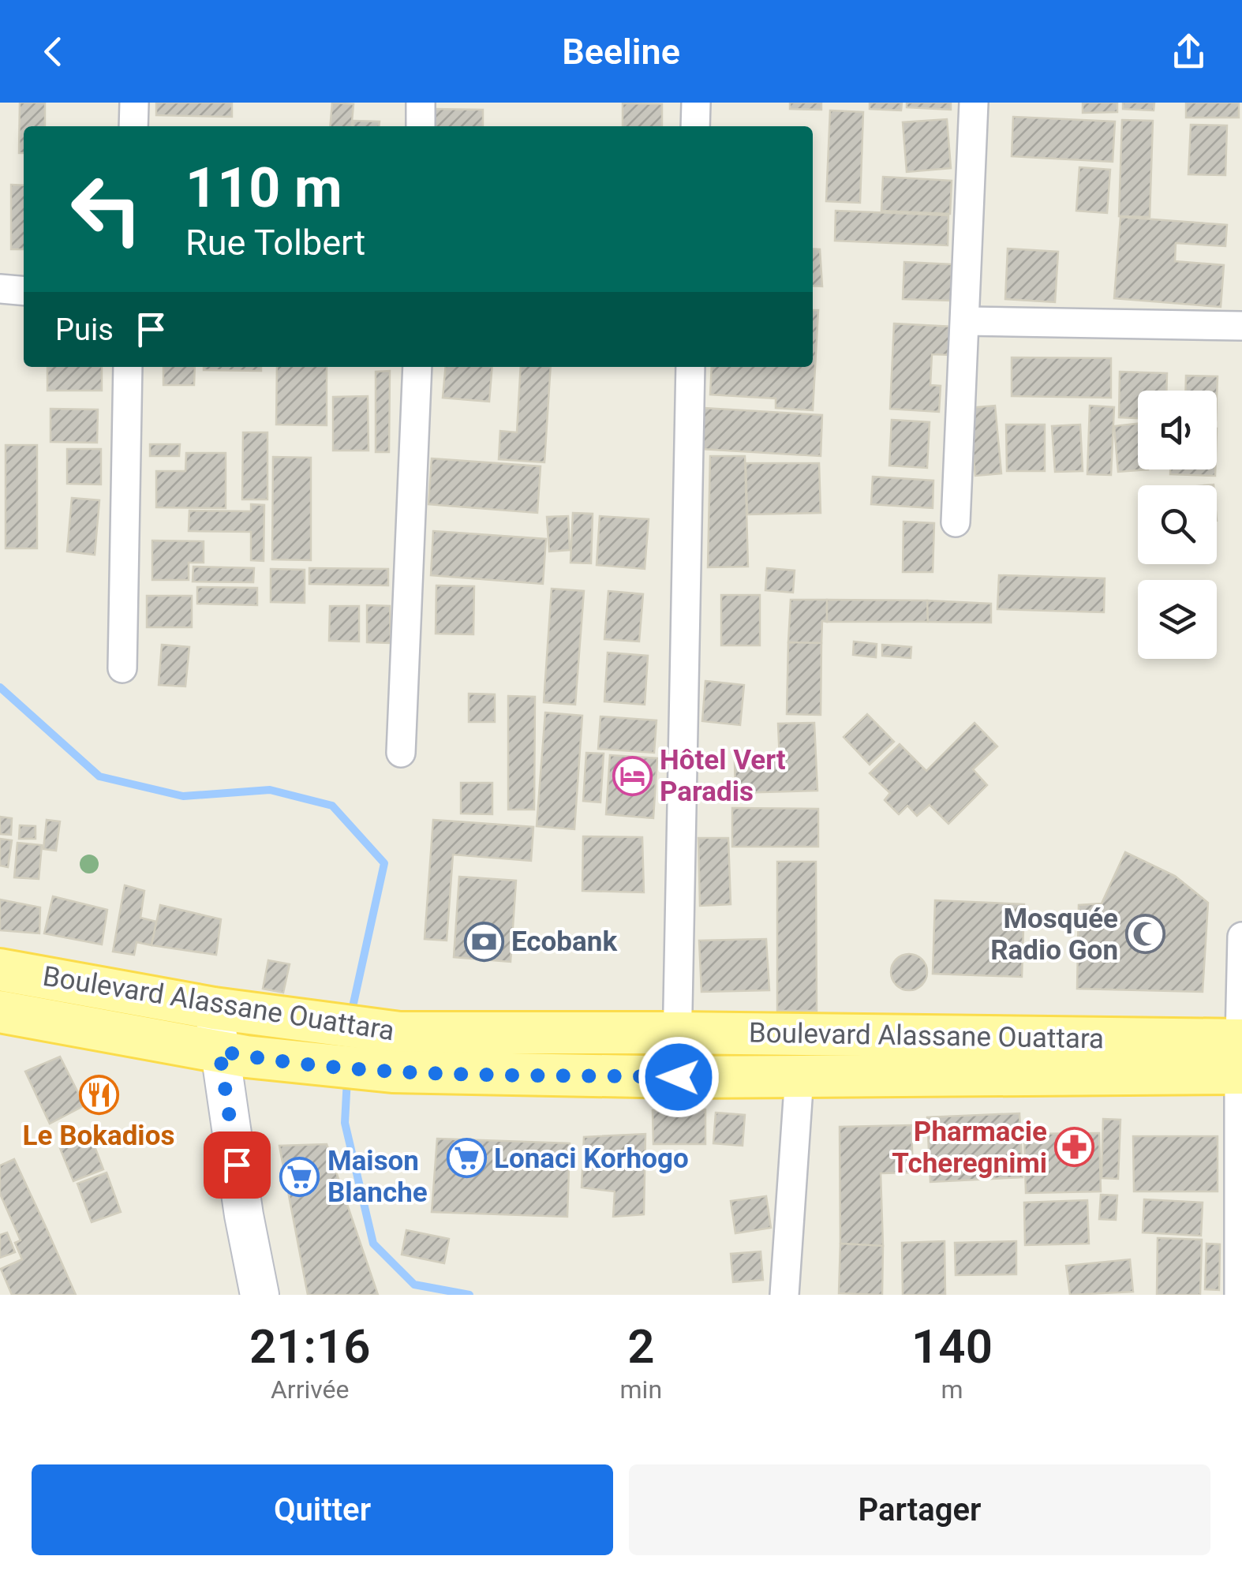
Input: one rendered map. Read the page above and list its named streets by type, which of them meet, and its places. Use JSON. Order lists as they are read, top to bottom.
{
  "streets": {
    "main road": ["Boulevard Alassane Ouattara"]
  },
  "places": {
    "hotel": ["Hôtel Vert Paradis"],
    "mosque": ["Mosquée Radio Gon"],
    "bank": ["Ecobank"],
    "restaurant": ["Le Bokadios"],
    "pharmacy": ["Pharmacie Tcheregnimi"],
    "supermarket": ["Lonaci Korhogo", "Maison Blanche"]
  },
  "page": {
    "header": "Beeline",
    "turn": ["110 m", "Rue Tolbert"],
    "then": "Puis",
    "eta": [
      "21:16",
      "Arrivée",
      "2",
      "min",
      "140",
      "m"
    ],
    "buttons": ["Quitter", "Partager"]
  }
}
